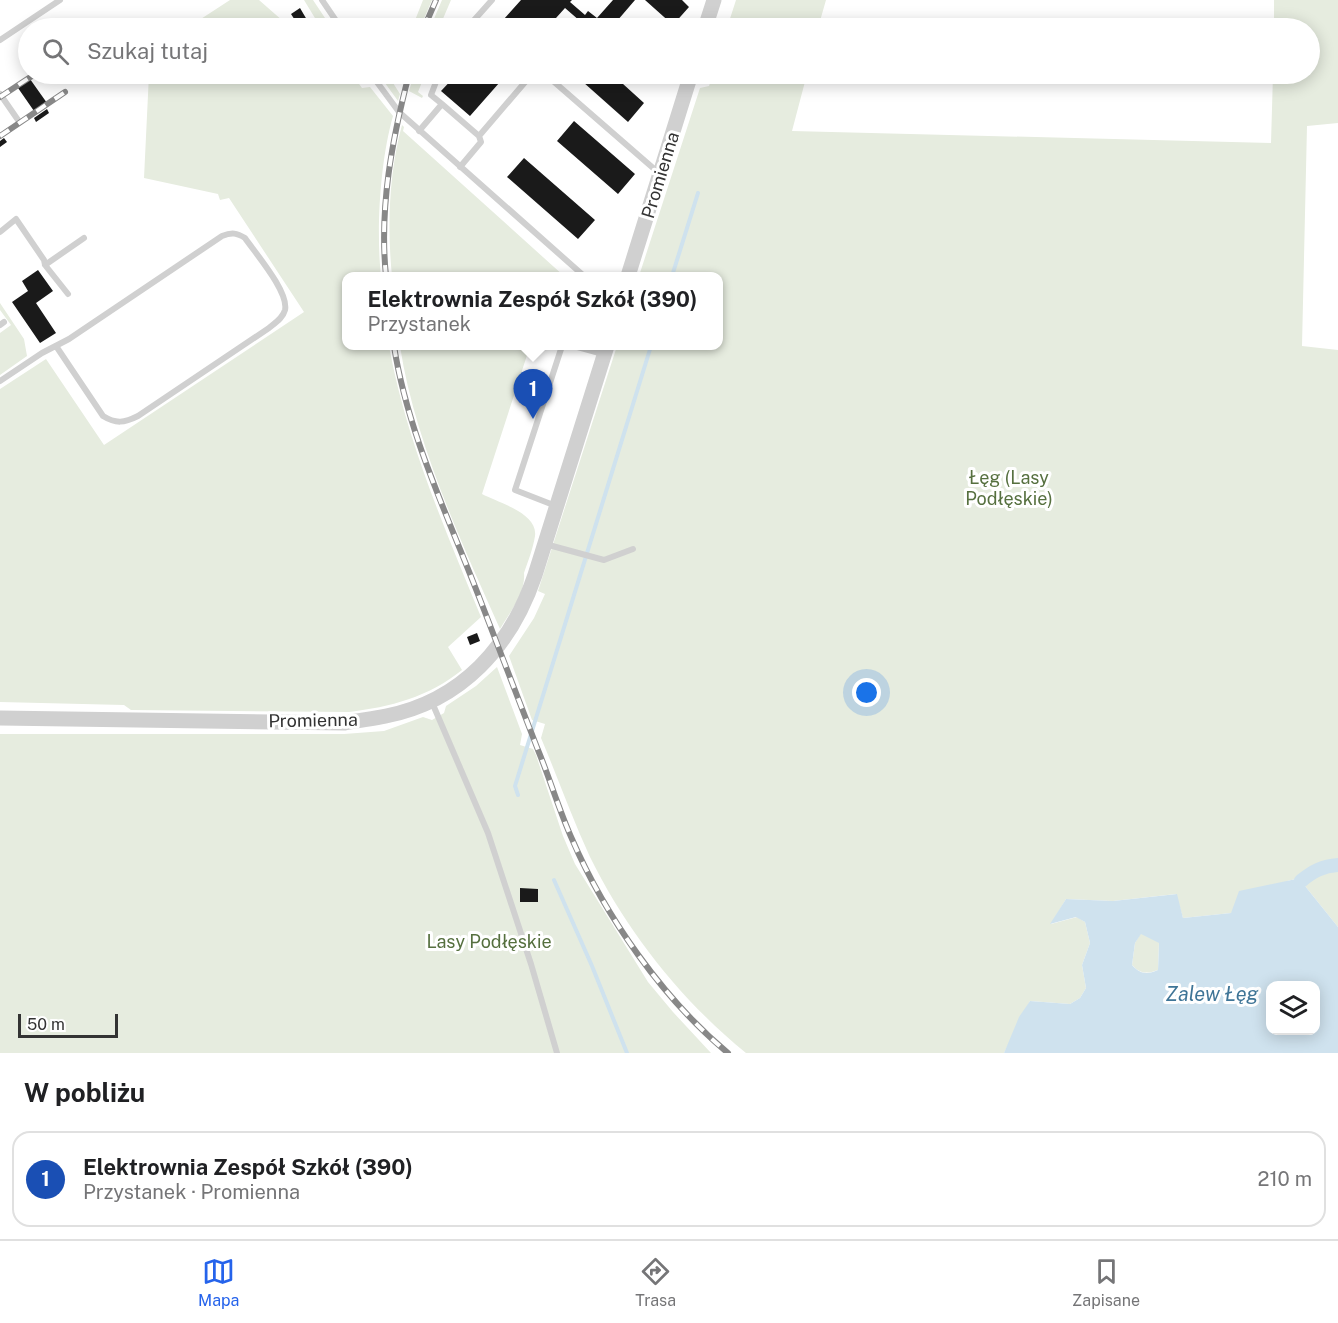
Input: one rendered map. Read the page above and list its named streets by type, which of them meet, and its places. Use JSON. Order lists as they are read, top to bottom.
{
  "streets": {
    "street": ["Promienna"]
  },
  "water": ["Zalew Łęg"],
  "parks": ["Łęg (Lasy Podłęskie)", "Lasy Podłęskie"],
  "scale_bar": "50 m",
  "page": {
    "search": "Szukaj tutaj",
    "popup": ["Elektrownia Zespół Szkół (390)", "Przystanek"],
    "pins": "1",
    "scale": "50 m",
    "heading": "W pobliżu",
    "list": [
      {
        "mark": "1",
        "name": "Elektrownia Zespół Szkół (390)",
        "note": "Przystanek · Promienna",
        "value": "210 m"
      }
    ],
    "nav": ["Mapa", "Trasa", "Zapisane"]
  }
}
